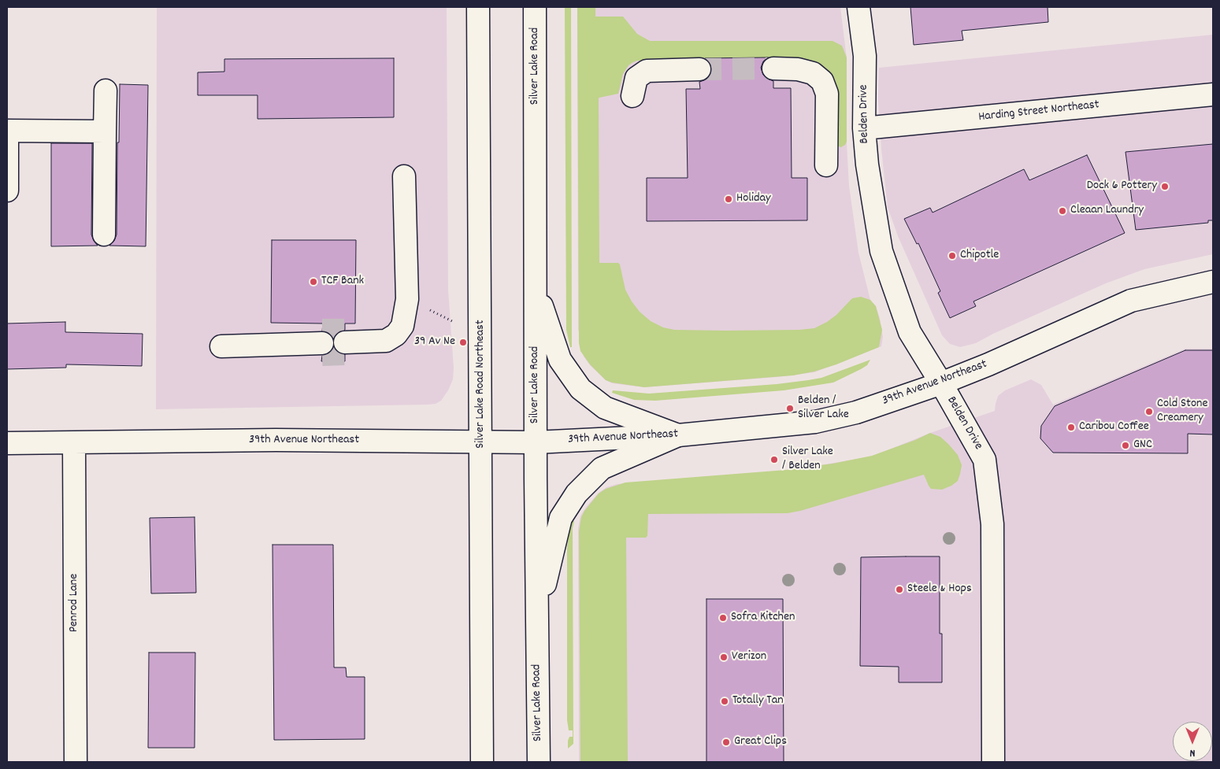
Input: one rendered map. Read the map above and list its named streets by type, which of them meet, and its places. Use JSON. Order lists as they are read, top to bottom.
{
  "streets": {
    "main road": [
      "Silver Lake Road",
      "Harding Street Northeast",
      "Belden Drive",
      "39th Avenue Northeast",
      "Silver Lake Road Northeast",
      "Penrod Lane"
    ]
  },
  "crossings": [
    ["Silver Lake Road", "39th Avenue Northeast"],
    ["Harding Street Northeast", "Belden Drive"],
    ["Belden Drive", "39th Avenue Northeast"],
    ["39th Avenue Northeast", "Silver Lake Road Northeast"],
    ["39th Avenue Northeast", "Penrod Lane"]
  ],
  "places": [
    "Dock 6 Pottery",
    "Holiday",
    "Cleaan Laundry",
    "Chipotle",
    "TCF Bank",
    "39 Av Ne",
    "Belden / Silver Lake",
    "Cold Stone Creamery",
    "Caribou Coffee",
    "GNC",
    "Silver Lake / Belden",
    "Steele & Hops",
    "Sofra Kitchen",
    "Verizon",
    "Totally Tan",
    "Great Clips"
  ],
  "north": "bottom"
}
